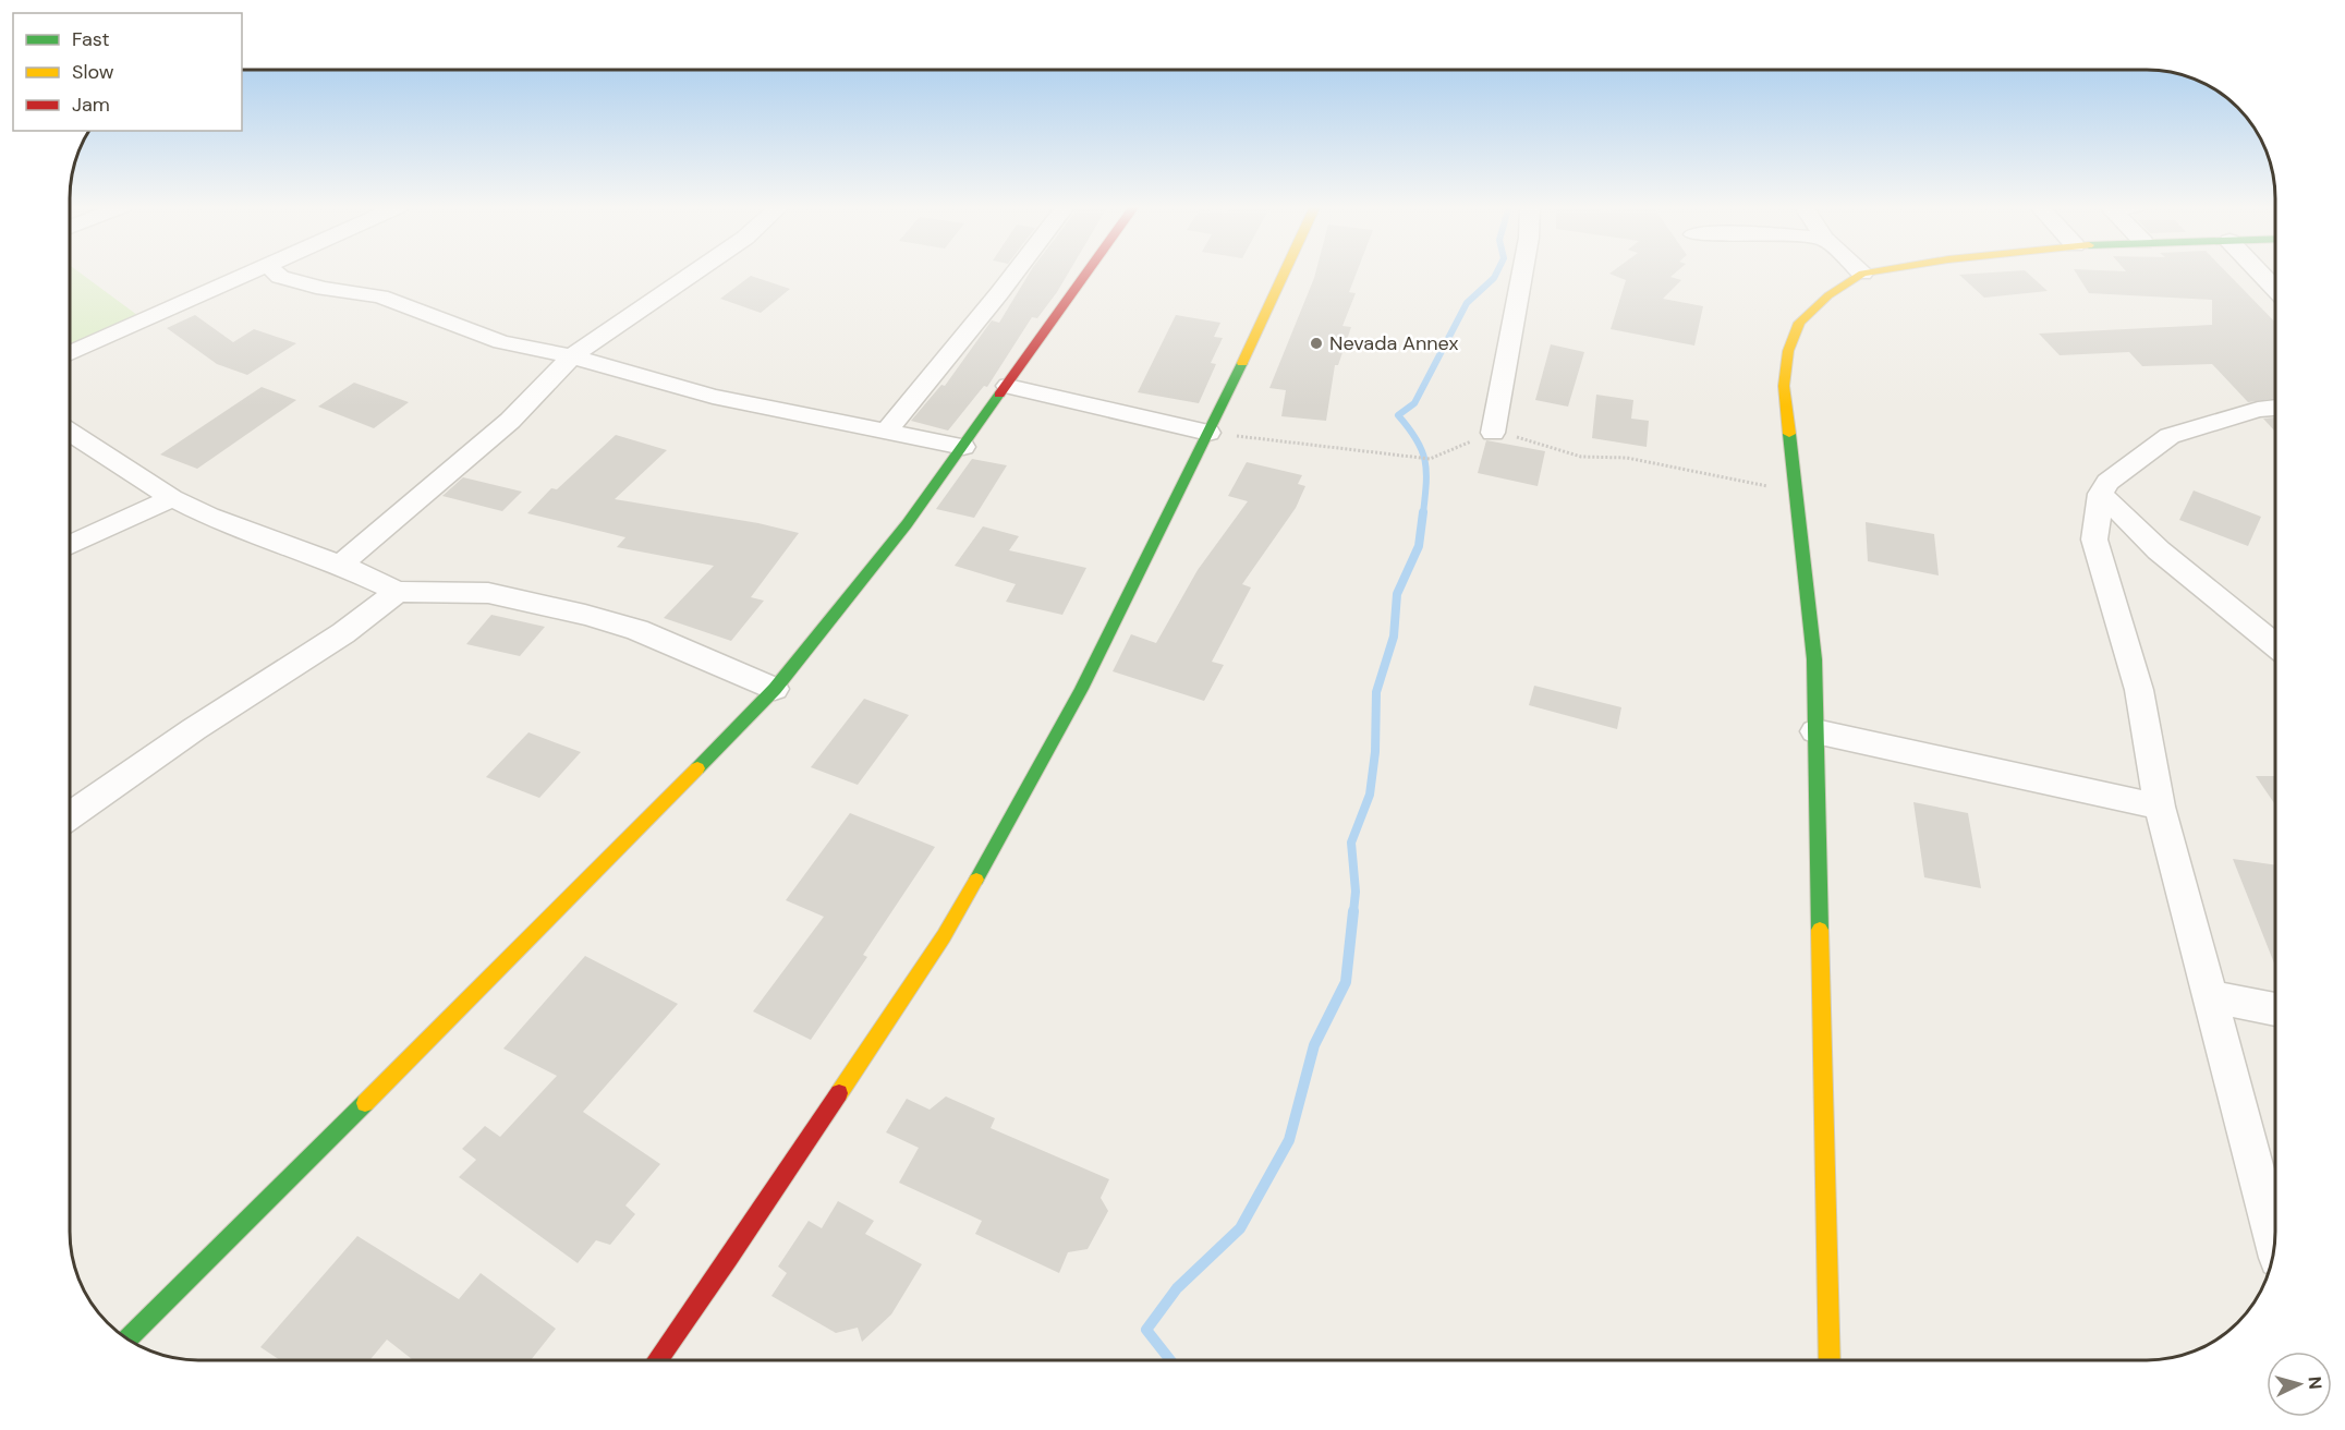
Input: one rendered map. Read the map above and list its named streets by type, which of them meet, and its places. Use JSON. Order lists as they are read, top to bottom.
{
  "places": ["Nevada Annex"],
  "legend": ["Fast", "Slow", "Jam"],
  "north": "right"
}
